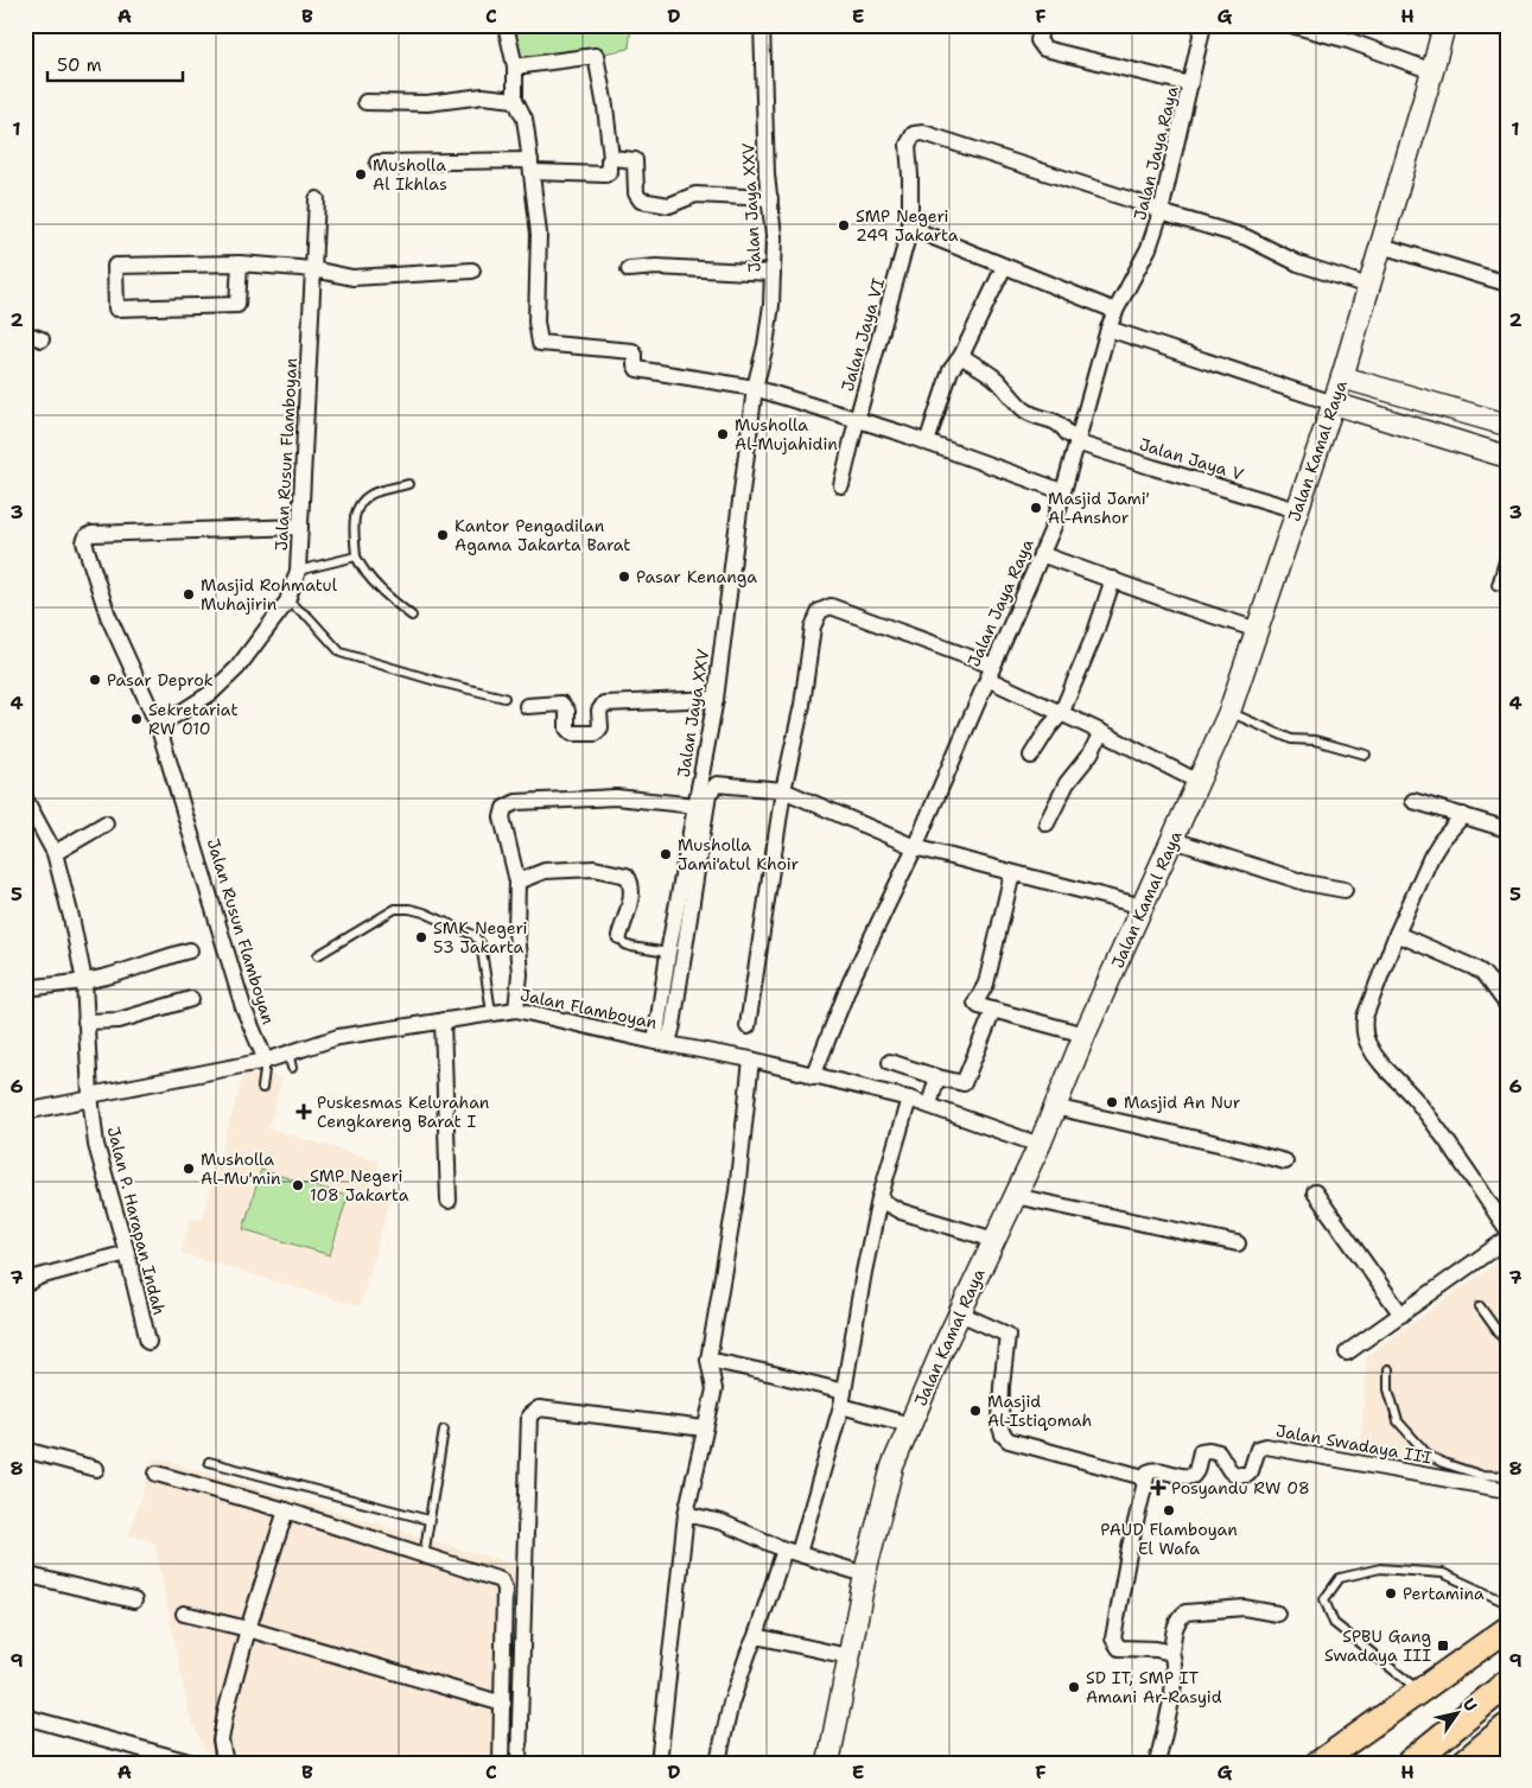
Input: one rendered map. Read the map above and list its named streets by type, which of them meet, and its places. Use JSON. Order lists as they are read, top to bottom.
{
  "streets": {
    "main road": ["Jalan Kamal Raya"],
    "street": [
      "Jalan Jaya Raya",
      "Jalan Jaya XXV",
      "Jalan Jaya VI",
      "Jalan Rusun Flamboyan",
      "Jalan Jaya V",
      "Jalan Flamboyan",
      "Jalan P. Harapan Indah",
      "Jalan Swadaya III"
    ]
  },
  "crossings": [
    ["Jalan Jaya Raya", "Jalan Jaya VI"],
    ["Jalan Jaya Raya", "Jalan Jaya V"],
    ["Jalan Jaya Raya", "Jalan Flamboyan"],
    ["Jalan Jaya XXV", "Jalan Flamboyan"],
    ["Jalan Kamal Raya", "Jalan Jaya V"],
    ["Jalan Kamal Raya", "Jalan Flamboyan"],
    ["Jalan Rusun Flamboyan", "Jalan Flamboyan"],
    ["Jalan Flamboyan", "Jalan P. Harapan Indah"]
  ],
  "places": {
    "other": [
      "Musholla Al Ikhlas",
      "SMP Negeri 249 Jakarta",
      "Musholla Al-Mujahidin",
      "Masjid Jami' Al-Anshor",
      "Kantor Pengadilan Agama Jakarta Barat",
      "Pasar Kenanga",
      "Masjid Rohmatul Muhajirin",
      "Pasar Deprok",
      "Sekretariat RW 010",
      "Musholla Jami'atul Khoir",
      "SMK Negeri 53 Jakarta",
      "Masjid An Nur",
      "Musholla Al-Mu'min",
      "SMP Negeri 108 Jakarta",
      "Masjid Al-Istiqomah",
      "PAUD Flamboyan El Wafa",
      "Pertamina",
      "SD IT, SMP IT Amani Ar-Rasyid"
    ],
    "health": ["Puskesmas Kelurahan Cengkareng Barat I", "Posyandu RW 08"],
    "transit": ["SPBU Gang Swadaya III"]
  },
  "scale_bar": "50 m",
  "north": "top right",
  "grid": {
    "columns": [
      "A",
      "B",
      "C",
      "D",
      "E",
      "F",
      "G",
      "H"
    ],
    "rows": [
      "1",
      "2",
      "3",
      "4",
      "5",
      "6",
      "7",
      "8",
      "9"
    ]
  }
}
